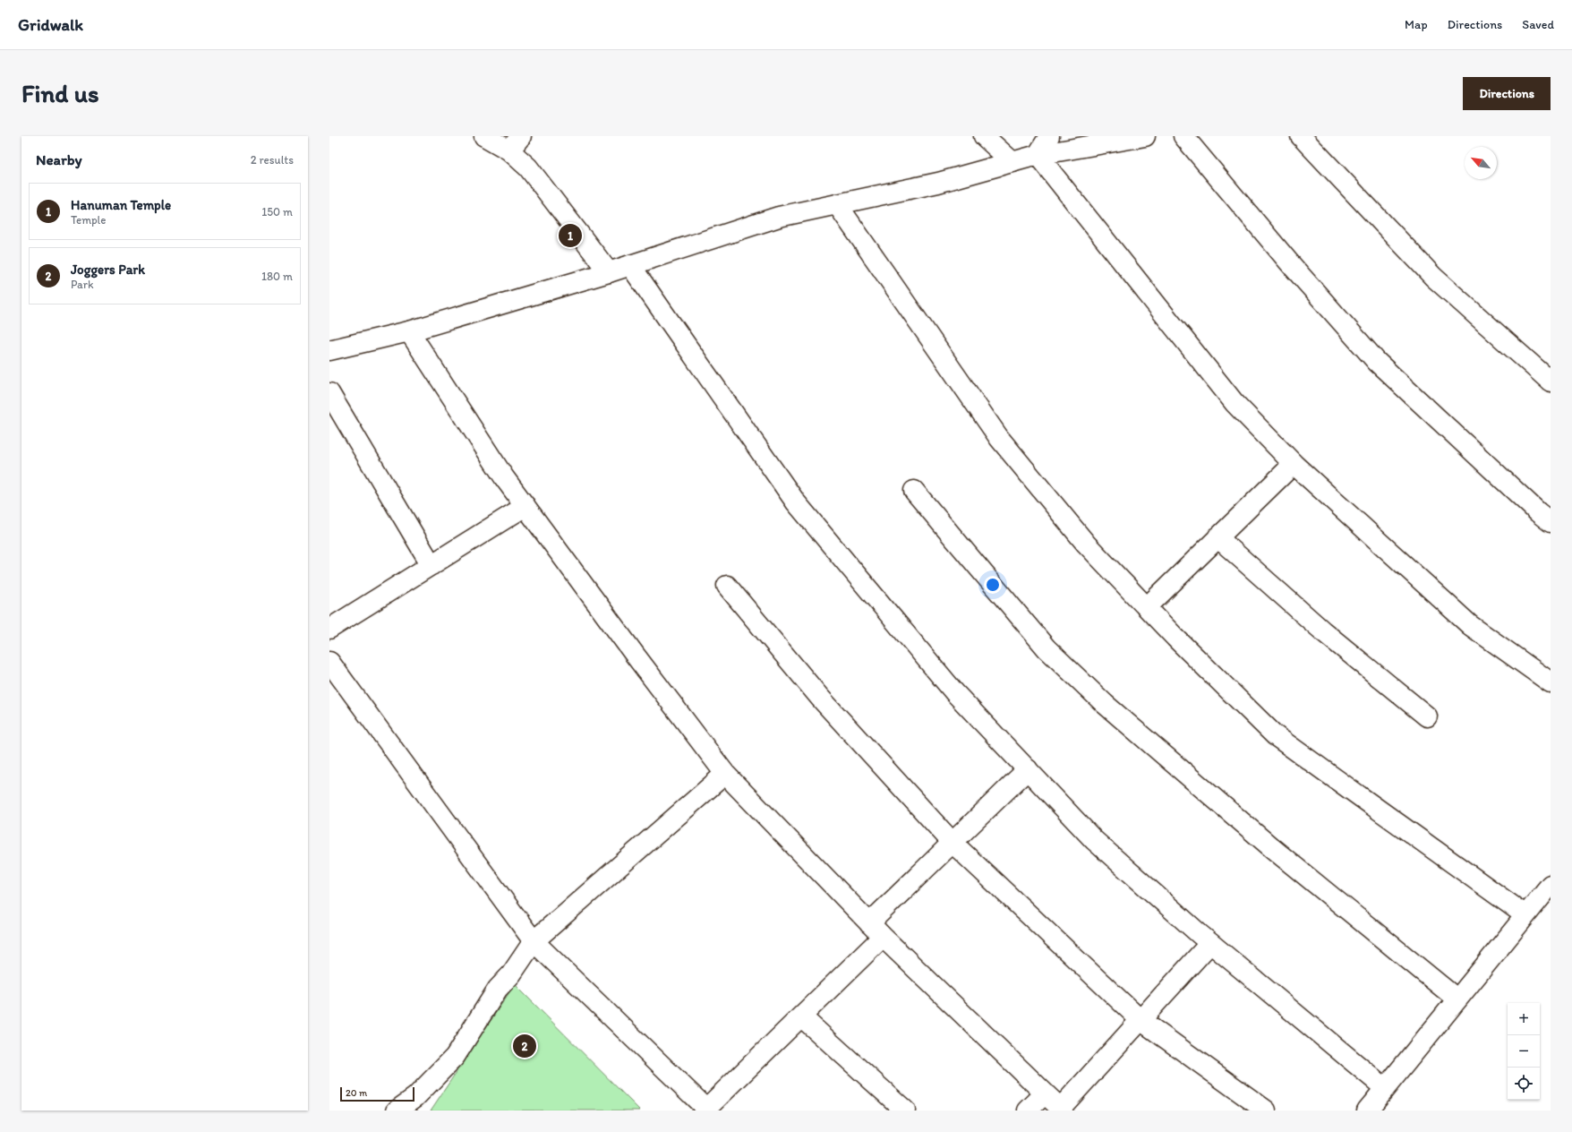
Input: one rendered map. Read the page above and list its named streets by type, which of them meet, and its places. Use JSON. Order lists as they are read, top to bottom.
{
  "scale_bar": "20 m",
  "north": "top left",
  "page": {
    "header": "Gridwalk",
    "nav": ["Map", "Directions", "Saved"],
    "buttons": "Directions",
    "title": "Find us",
    "heading": ["Nearby", "2 results"],
    "list": [
      {
        "mark": "1",
        "name": "Hanuman Temple",
        "note": "Temple",
        "value": "150 m"
      },
      {
        "mark": "2",
        "name": "Joggers Park",
        "note": "Park",
        "value": "180 m"
      }
    ],
    "pins": ["1", "2"],
    "map_buttons": ["+", "−"],
    "scale": "20 m"
  }
}
